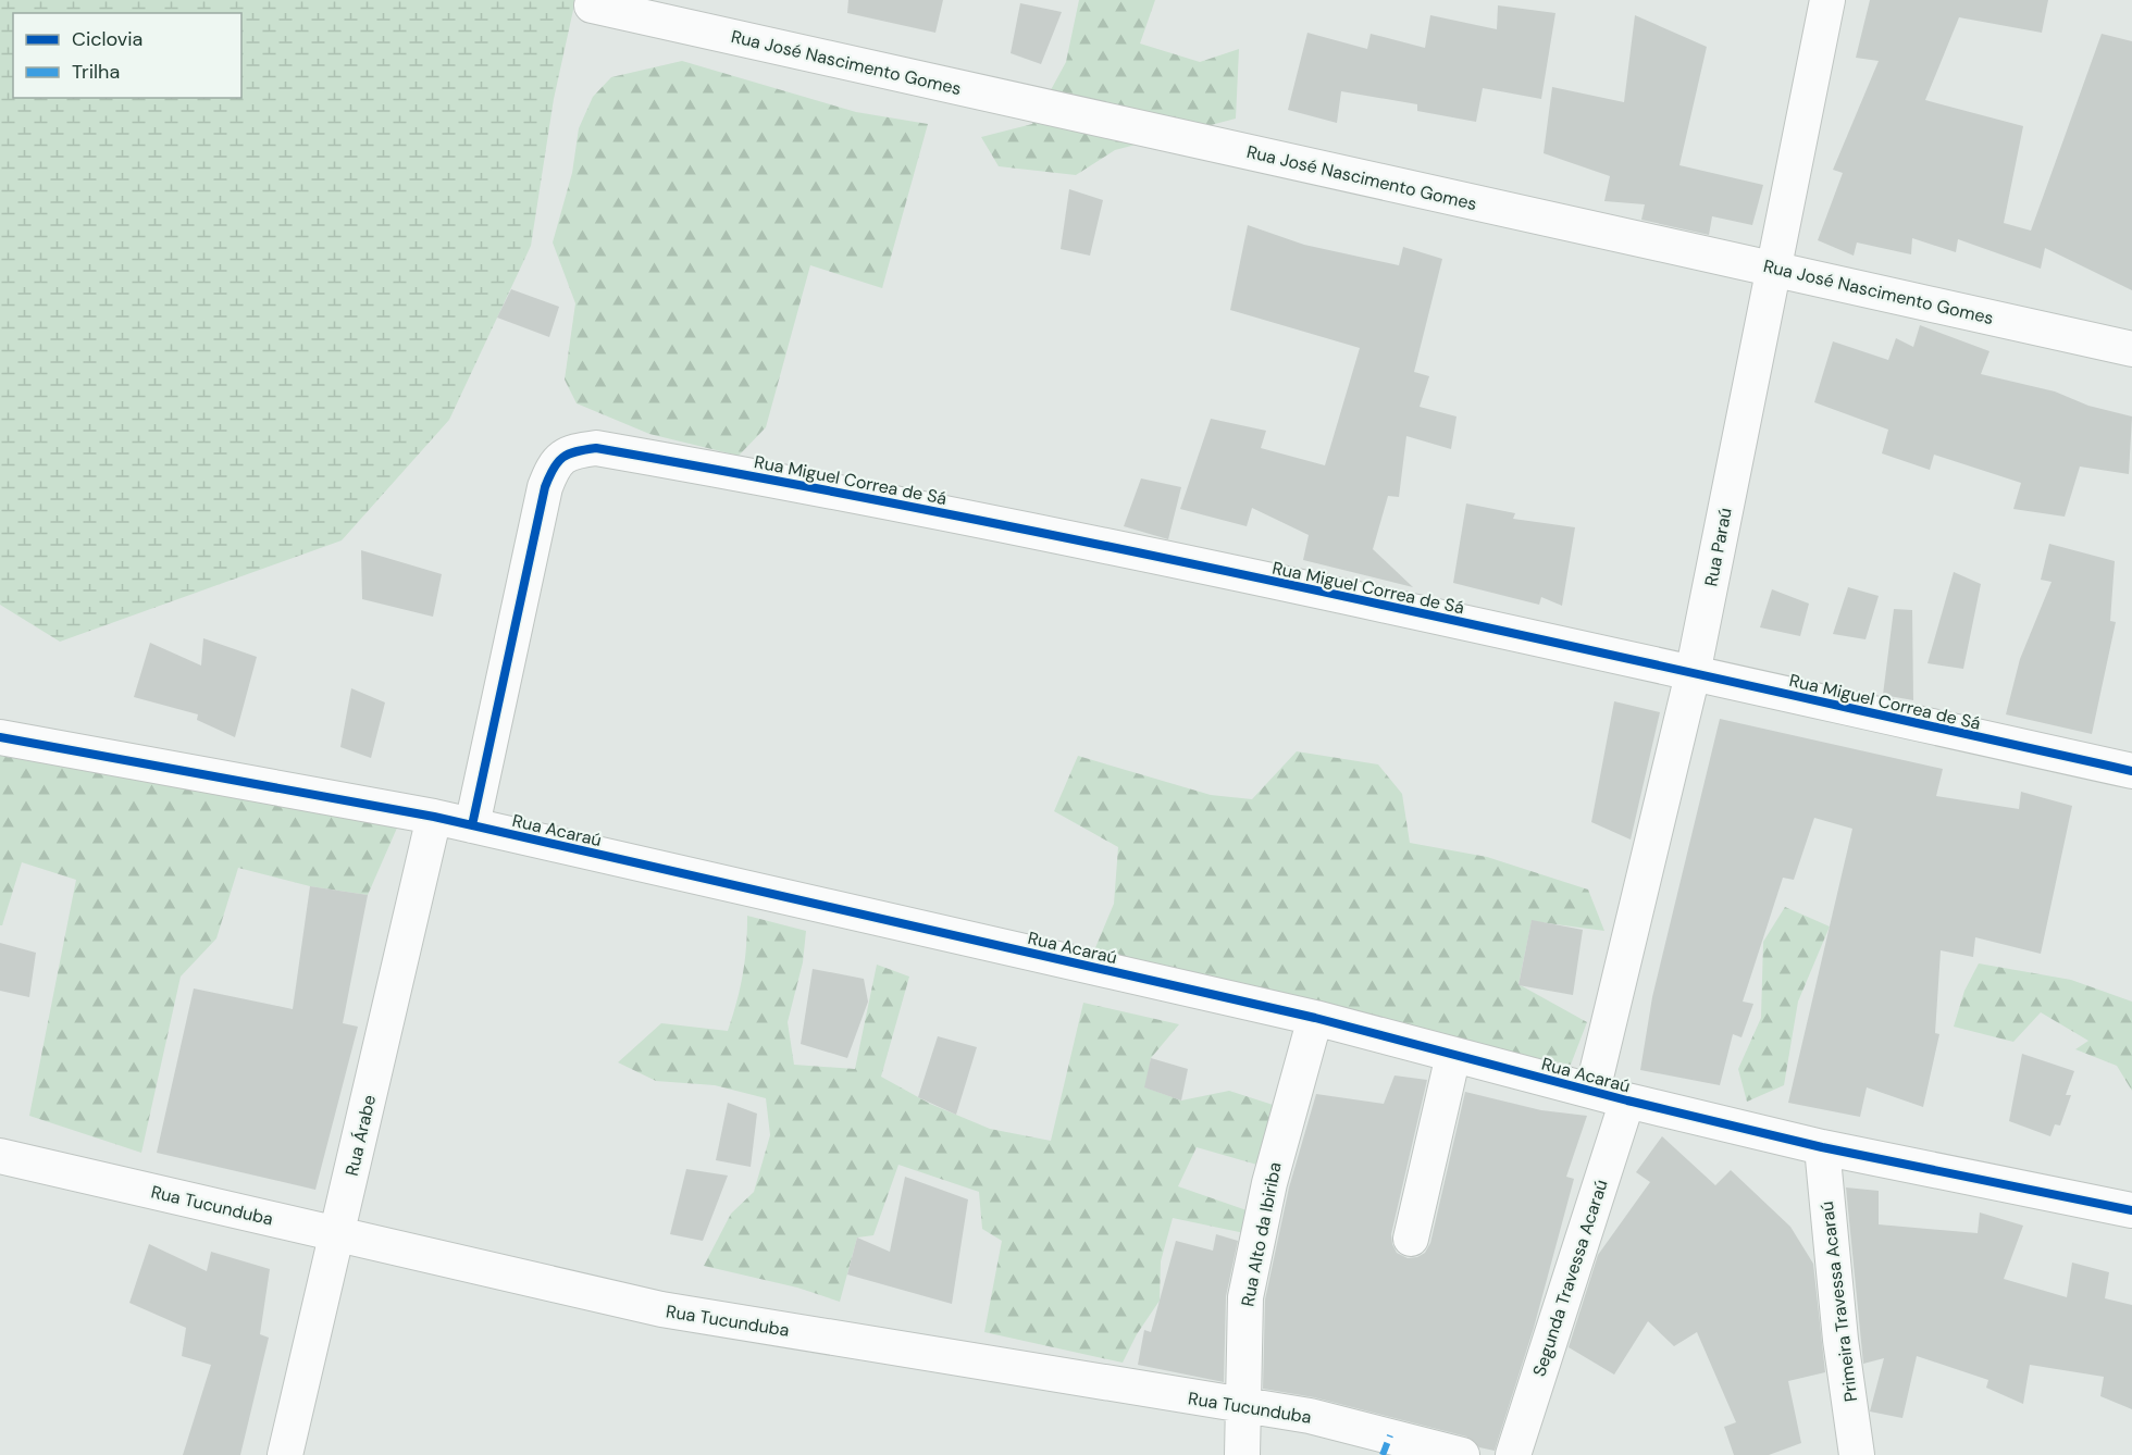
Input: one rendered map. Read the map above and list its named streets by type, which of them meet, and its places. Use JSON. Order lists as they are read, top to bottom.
{
  "streets": {
    "street": [
      "Rua José Nascimento Gomes",
      "Rua Miguel Correa de Sá",
      "Rua Paraú",
      "Rua Acaraú",
      "Rua Árabe",
      "Rua Tucunduba",
      "Rua Alto da Ibiriba",
      "Segunda Travessa Acaraú",
      "Primeira Travessa Acaraú"
    ]
  },
  "crossings": [
    ["Rua José Nascimento Gomes", "Rua Paraú"],
    ["Rua Miguel Correa de Sá", "Rua Paraú"],
    ["Rua Miguel Correa de Sá", "Rua Acaraú"],
    ["Rua Paraú", "Rua Acaraú"],
    ["Rua Acaraú", "Rua Árabe"],
    ["Rua Acaraú", "Rua Alto da Ibiriba"],
    ["Rua Acaraú", "Segunda Travessa Acaraú"],
    ["Rua Acaraú", "Primeira Travessa Acaraú"],
    ["Rua Árabe", "Rua Tucunduba"],
    ["Rua Tucunduba", "Rua Alto da Ibiriba"]
  ],
  "legend": ["Ciclovia", "Trilha"]
}
